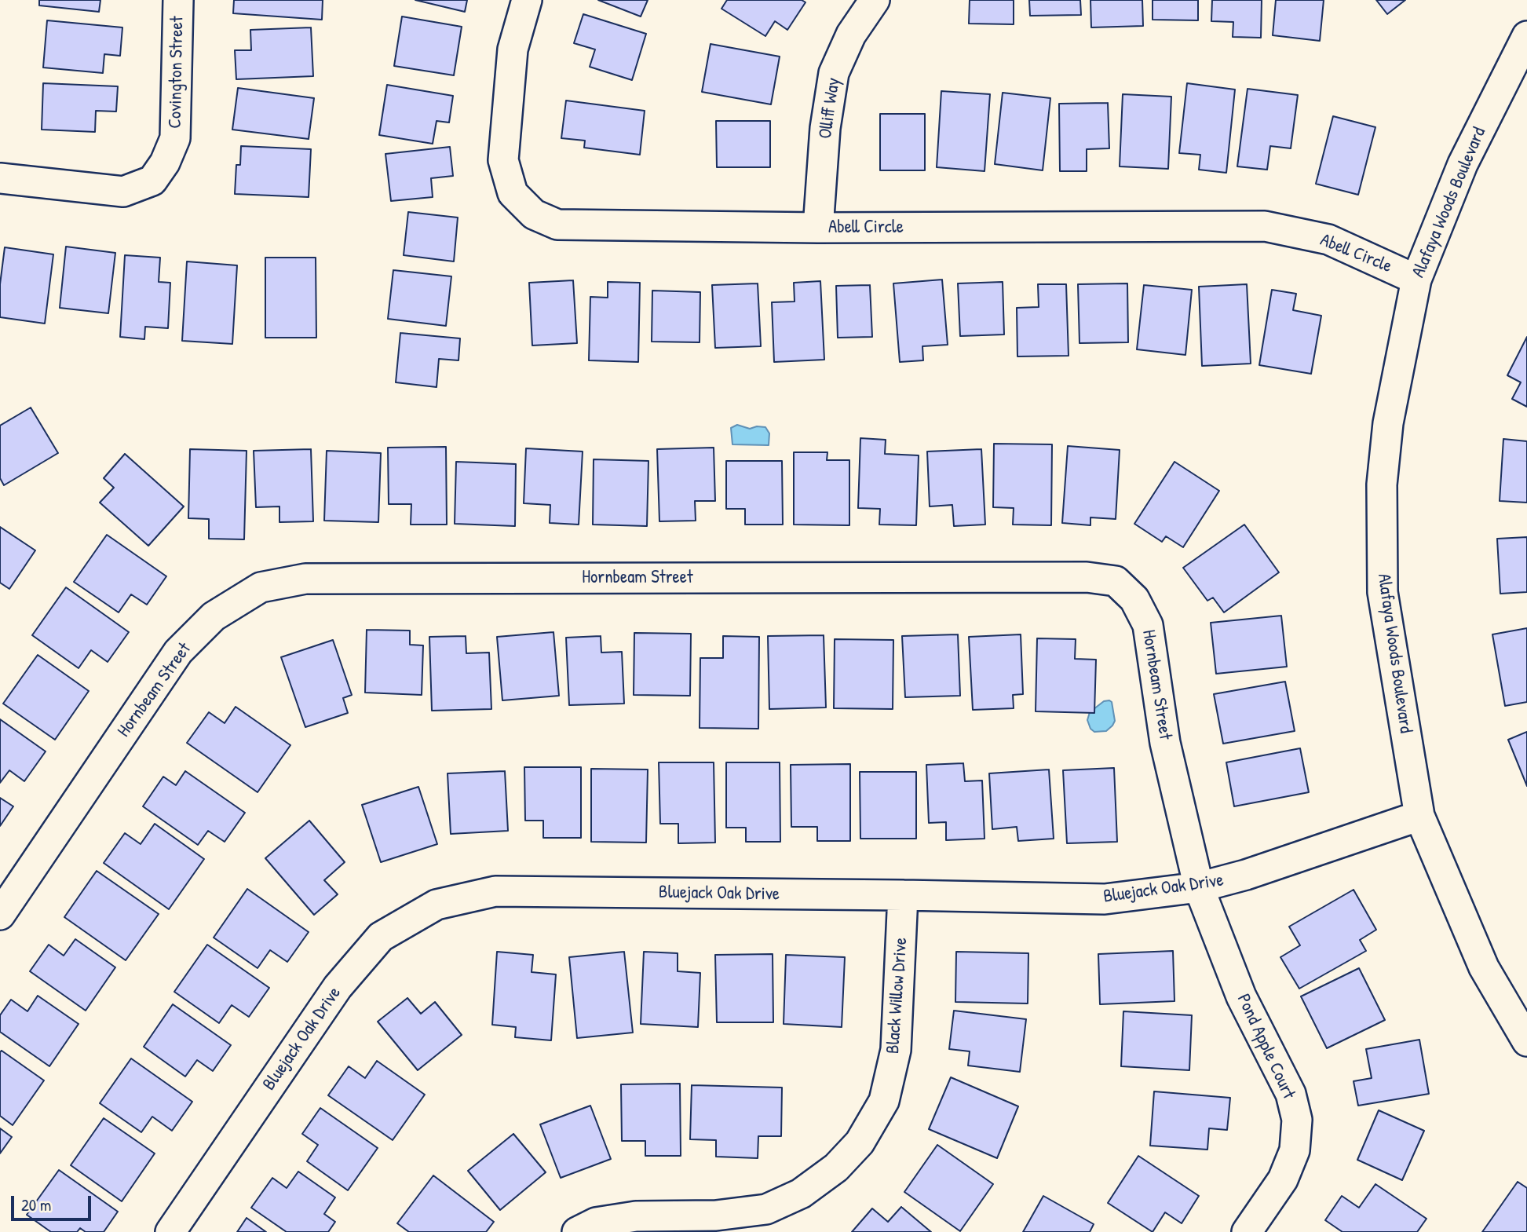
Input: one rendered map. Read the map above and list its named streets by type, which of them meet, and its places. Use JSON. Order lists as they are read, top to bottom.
{
  "streets": {
    "street": [
      "Covington Street",
      "Olliff Way",
      "Alafaya Woods Boulevard",
      "Abell Circle",
      "Hornbeam Street",
      "Bluejack Oak Drive",
      "Black Willow Drive",
      "Pond Apple Court"
    ]
  },
  "crossings": [
    ["Olliff Way", "Abell Circle"],
    ["Alafaya Woods Boulevard", "Abell Circle"],
    ["Alafaya Woods Boulevard", "Bluejack Oak Drive"],
    ["Hornbeam Street", "Bluejack Oak Drive"],
    ["Hornbeam Street", "Pond Apple Court"],
    ["Bluejack Oak Drive", "Black Willow Drive"],
    ["Bluejack Oak Drive", "Pond Apple Court"]
  ],
  "scale_bar": "20 m"
}
